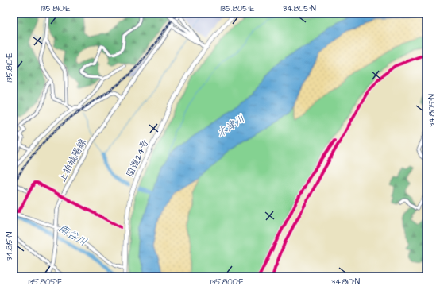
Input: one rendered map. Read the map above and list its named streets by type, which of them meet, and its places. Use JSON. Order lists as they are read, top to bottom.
{
  "streets": {
    "highway": ["国道24号"],
    "main road": ["上狛城陽線"]
  },
  "water": ["木津川", "南谷川"],
  "coordinates": [
    "135.810°E",
    "135.805°E",
    "34.805°N",
    "34.815°N",
    "135.800°E",
    "34.810°N"
  ]
}
